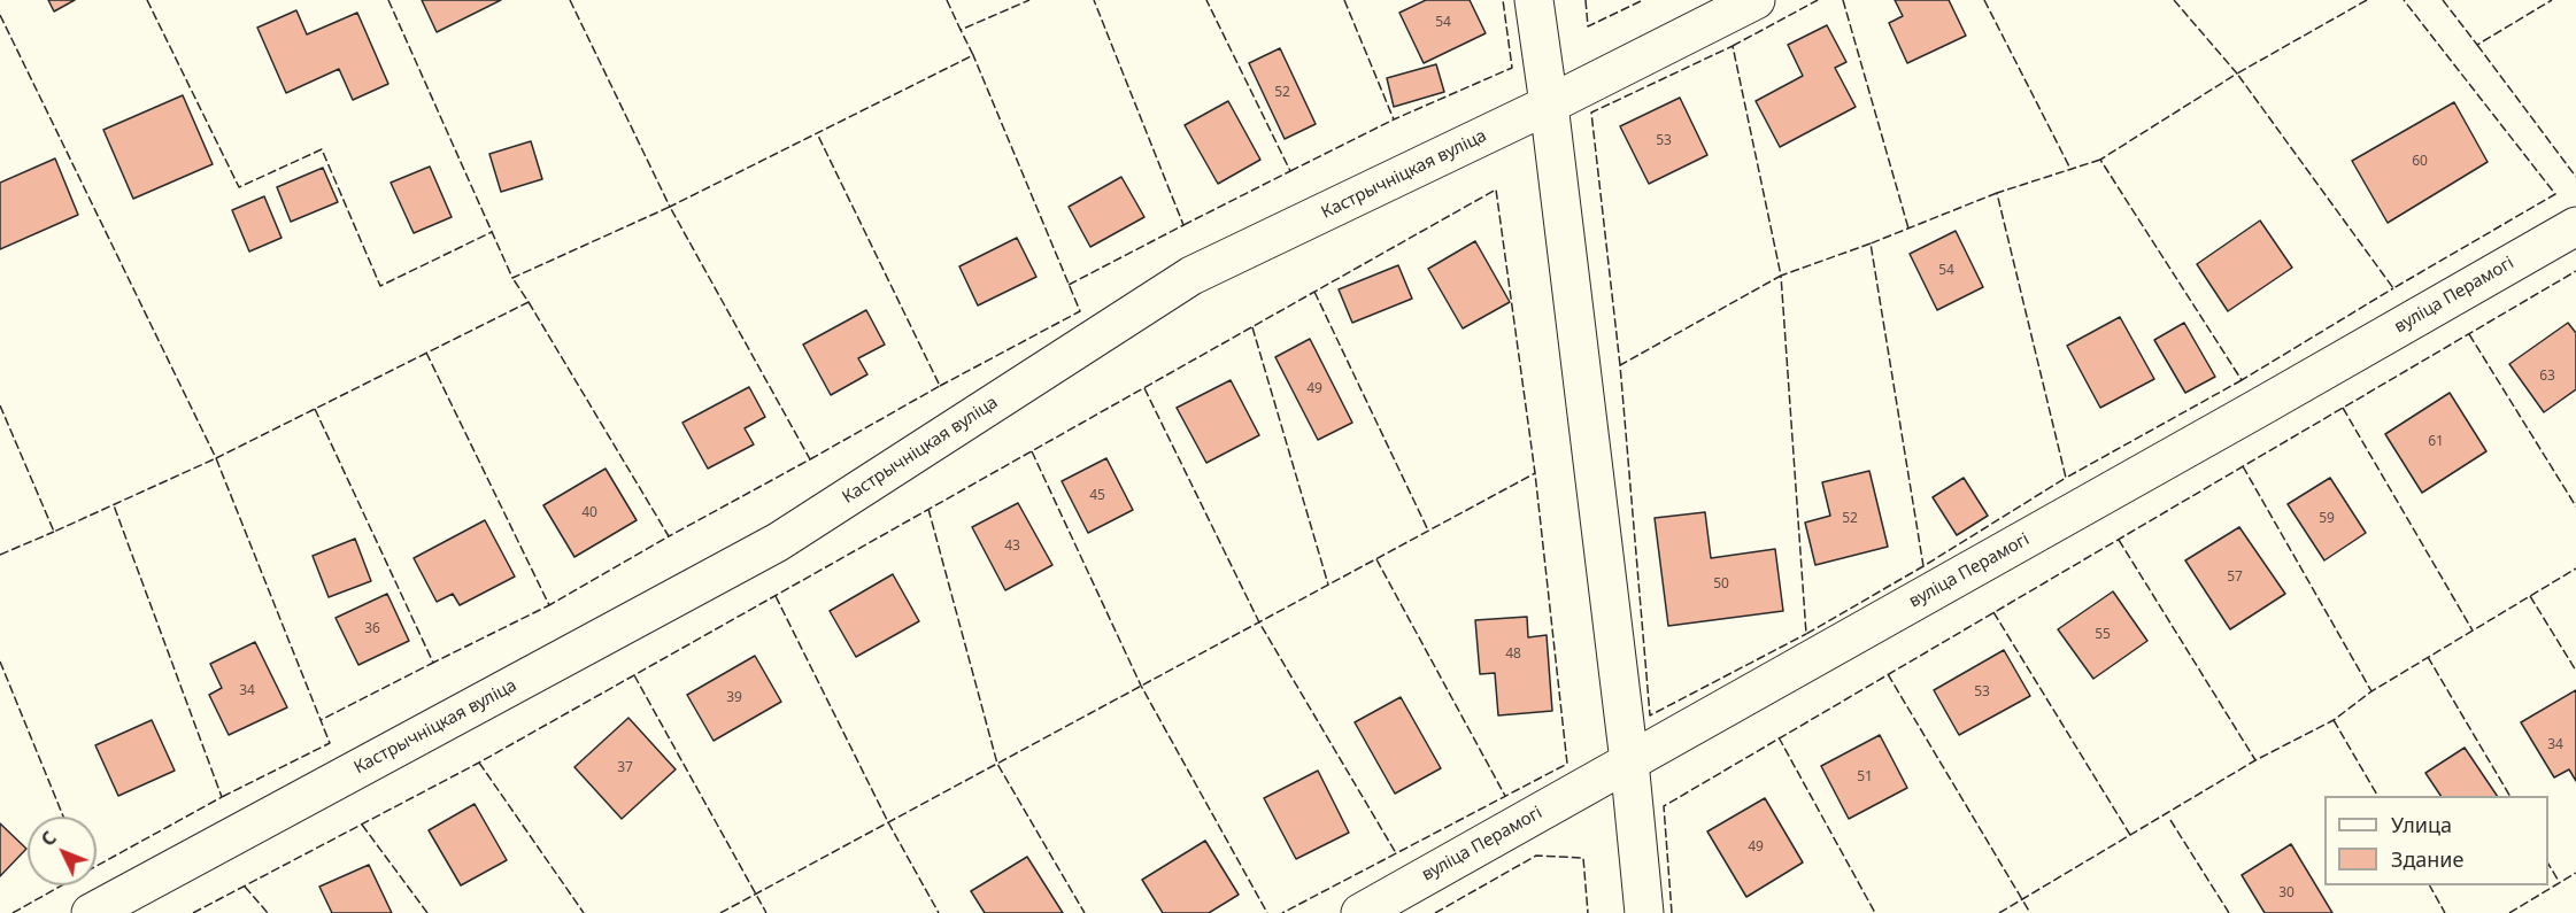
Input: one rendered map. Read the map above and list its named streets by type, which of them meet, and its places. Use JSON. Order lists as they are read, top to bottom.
{
  "streets": {
    "street": ["Кастрычніцкая вуліца", "вуліца Перамогі"]
  },
  "house_numbers": [
    "54",
    "52",
    "53",
    "60",
    "54",
    "63",
    "49",
    "61",
    "45",
    "40",
    "52",
    "59",
    "43",
    "57",
    "50",
    "36",
    "55",
    "48",
    "34",
    "53",
    "39",
    "34",
    "37",
    "51",
    "49",
    "30"
  ],
  "legend": ["Улица", "Здание"],
  "north": "top left"
}
